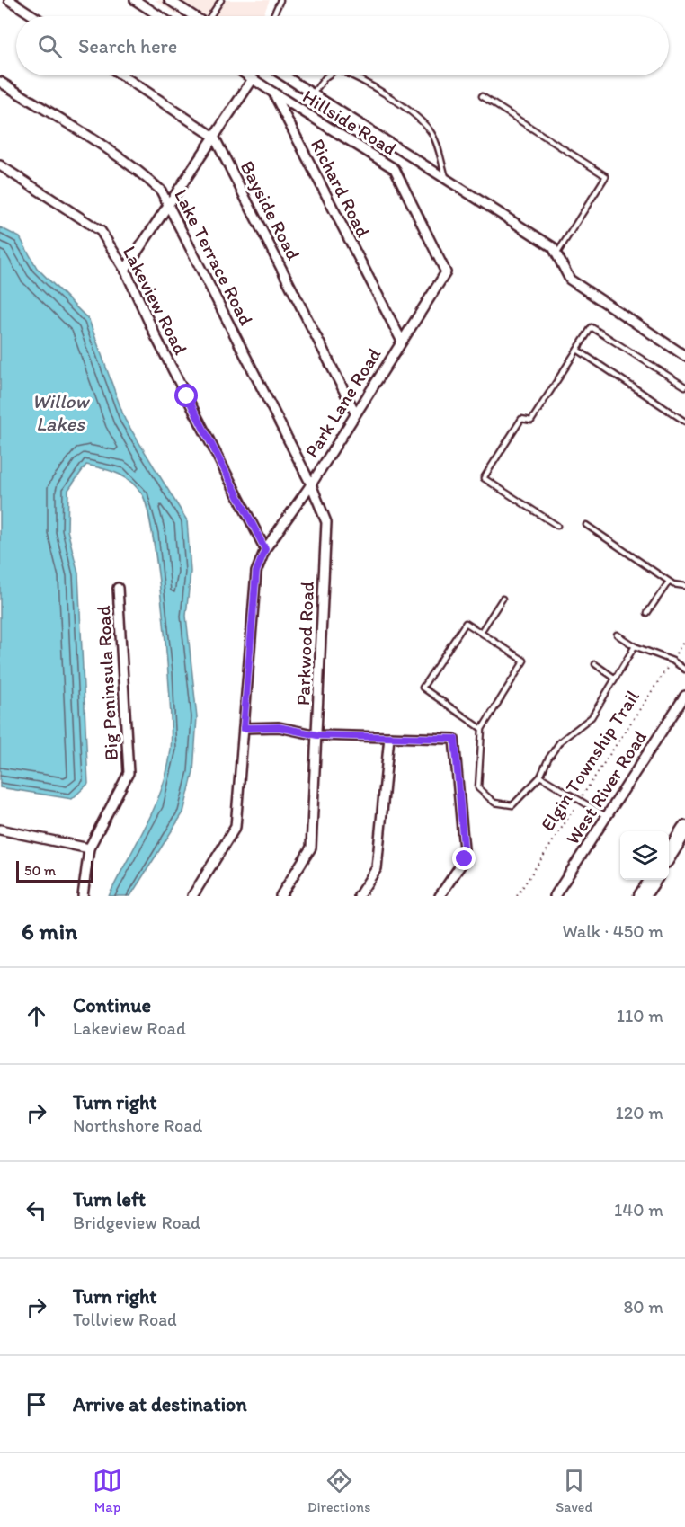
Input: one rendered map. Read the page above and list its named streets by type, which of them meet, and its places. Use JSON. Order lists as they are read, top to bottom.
{
  "streets": {
    "street": [
      "Hillside Road",
      "Richard Road",
      "Bayside Road",
      "Lake Terrace Road",
      "Lakeview Road",
      "Park Lane Road",
      "Parkwood Road",
      "Big Peninsula Road",
      "West River Road"
    ],
    "path": ["Elgin Township Trail"]
  },
  "crossings": [
    ["Hillside Road", "Richard Road"],
    ["Hillside Road", "Park Lane Road"],
    ["Richard Road", "Park Lane Road"],
    ["Bayside Road", "Park Lane Road"],
    ["Lake Terrace Road", "Park Lane Road"],
    ["Lake Terrace Road", "Parkwood Road"],
    ["Lakeview Road", "Park Lane Road"],
    ["Park Lane Road", "Parkwood Road"]
  ],
  "water": ["Willow Lakes"],
  "scale_bar": "50 m",
  "page": {
    "search": "Search here",
    "scale": "50 m",
    "heading": ["6 min", "Walk · 450 m"],
    "list": [
      ["Continue", "Lakeview Road", "110 m"],
      ["Turn right", "Northshore Road", "120 m"],
      ["Turn left", "Bridgeview Road", "140 m"],
      ["Turn right", "Tollview Road", "80 m"],
      "Arrive at destination"
    ],
    "nav": ["Map", "Directions", "Saved"]
  }
}
